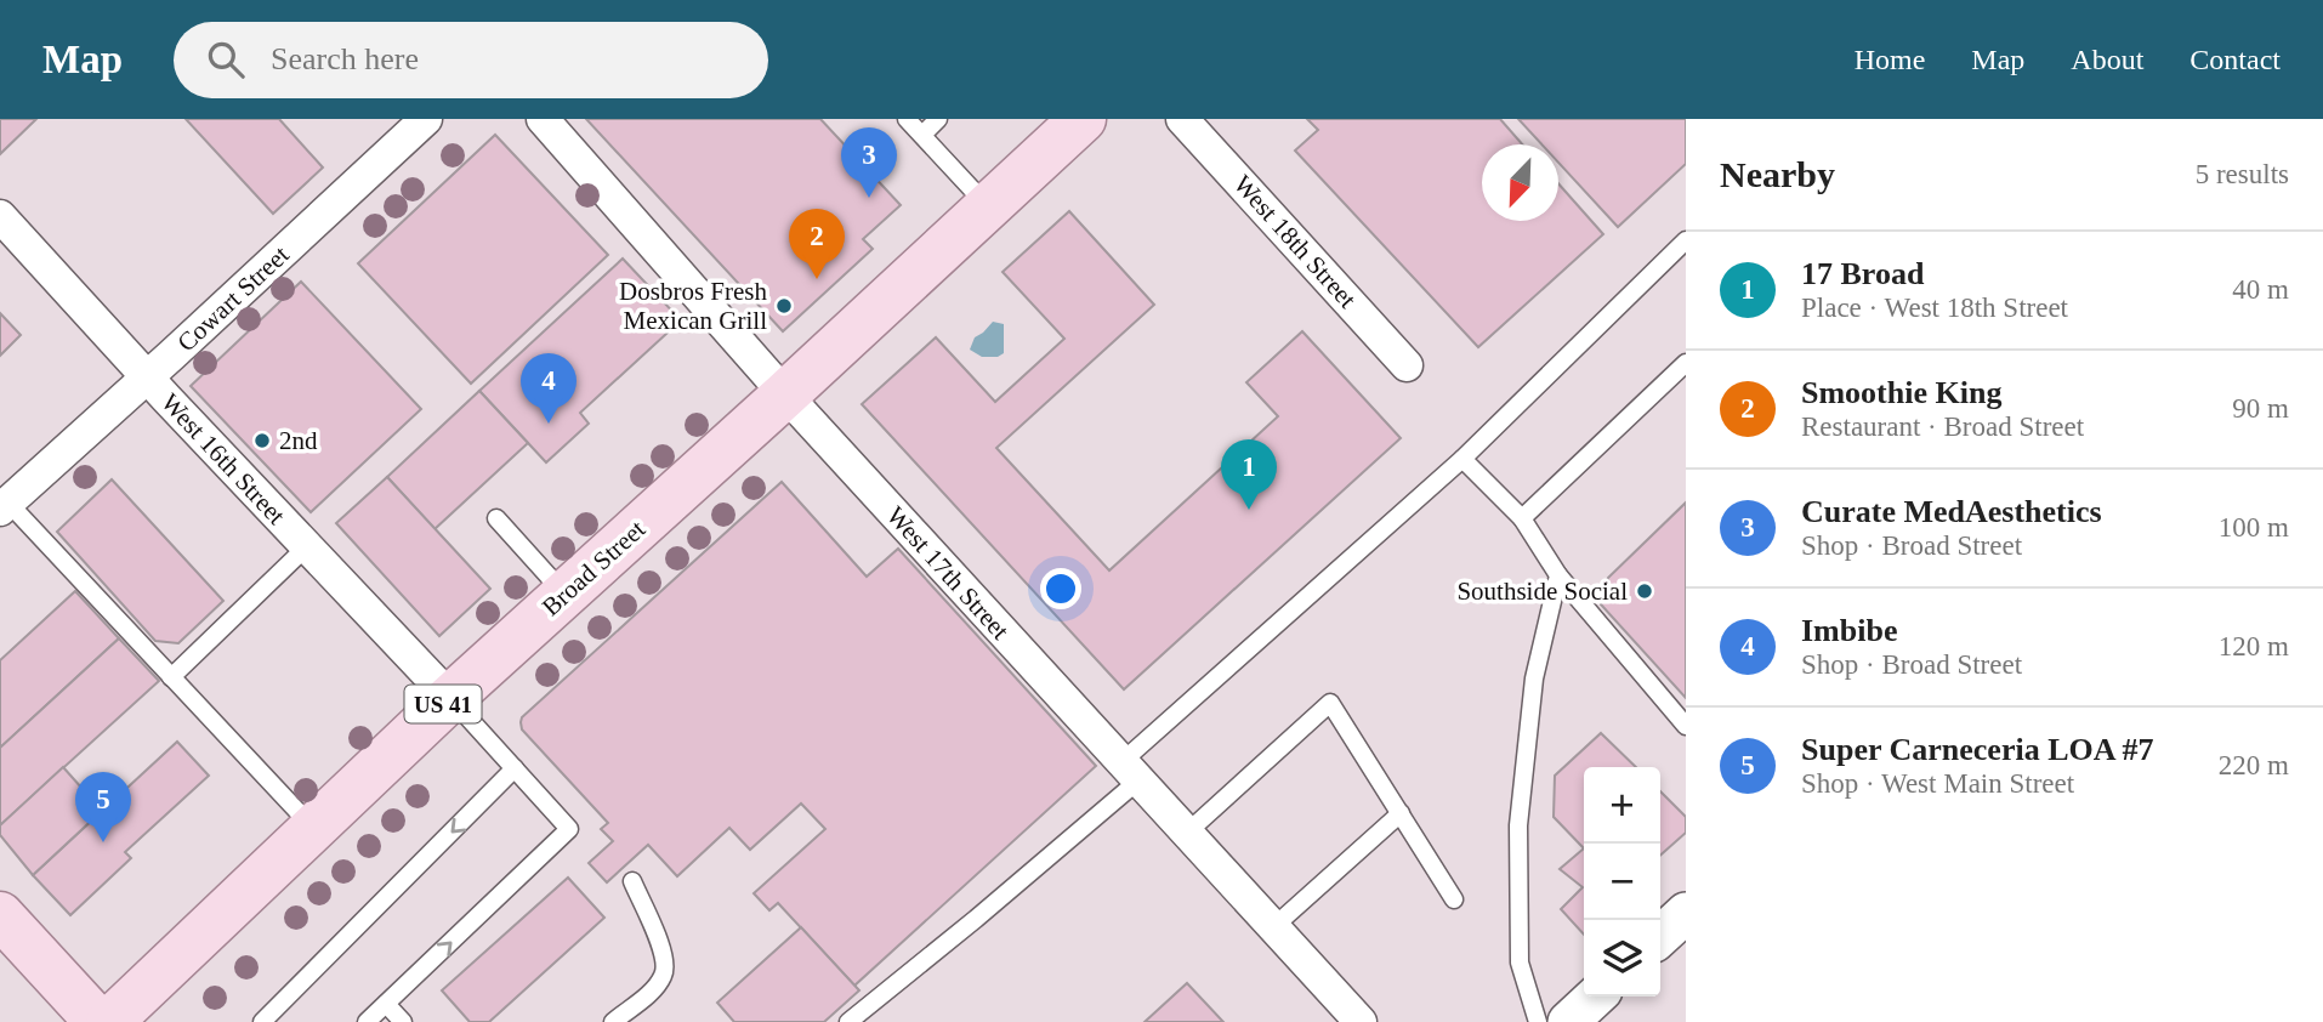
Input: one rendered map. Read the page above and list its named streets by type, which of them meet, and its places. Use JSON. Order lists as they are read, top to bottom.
{
  "streets": {
    "main road": ["Broad Street", "US 41"],
    "street": [
      "West 18th Street",
      "Cowart Street",
      "West 16th Street",
      "West 17th Street"
    ]
  },
  "crossings": [
    ["Cowart Street", "West 16th Street"],
    ["West 16th Street", "Broad Street"],
    ["Broad Street", "West 17th Street"]
  ],
  "places": ["Dosbros Fresh Mexican Grill", "2nd", "Southside Social"],
  "north": "bottom left",
  "page": {
    "header": "Map",
    "search": "Search here",
    "nav": [
      "Home",
      "Map",
      "About",
      "Contact"
    ],
    "heading": ["Nearby", "5 results"],
    "pins": [
      "3",
      "2",
      "4",
      "1",
      "5"
    ],
    "list": [
      {
        "mark": "1",
        "name": "17 Broad",
        "note": "Place · West 18th Street",
        "value": "40 m"
      },
      {
        "mark": "2",
        "name": "Smoothie King",
        "note": "Restaurant · Broad Street",
        "value": "90 m"
      },
      {
        "mark": "3",
        "name": "Curate MedAesthetics",
        "note": "Shop · Broad Street",
        "value": "100 m"
      },
      {
        "mark": "4",
        "name": "Imbibe",
        "note": "Shop · Broad Street",
        "value": "120 m"
      },
      {
        "mark": "5",
        "name": "Super Carneceria LOA #7",
        "note": "Shop · West Main Street",
        "value": "220 m"
      }
    ],
    "map_buttons": ["+", "−"]
  }
}
